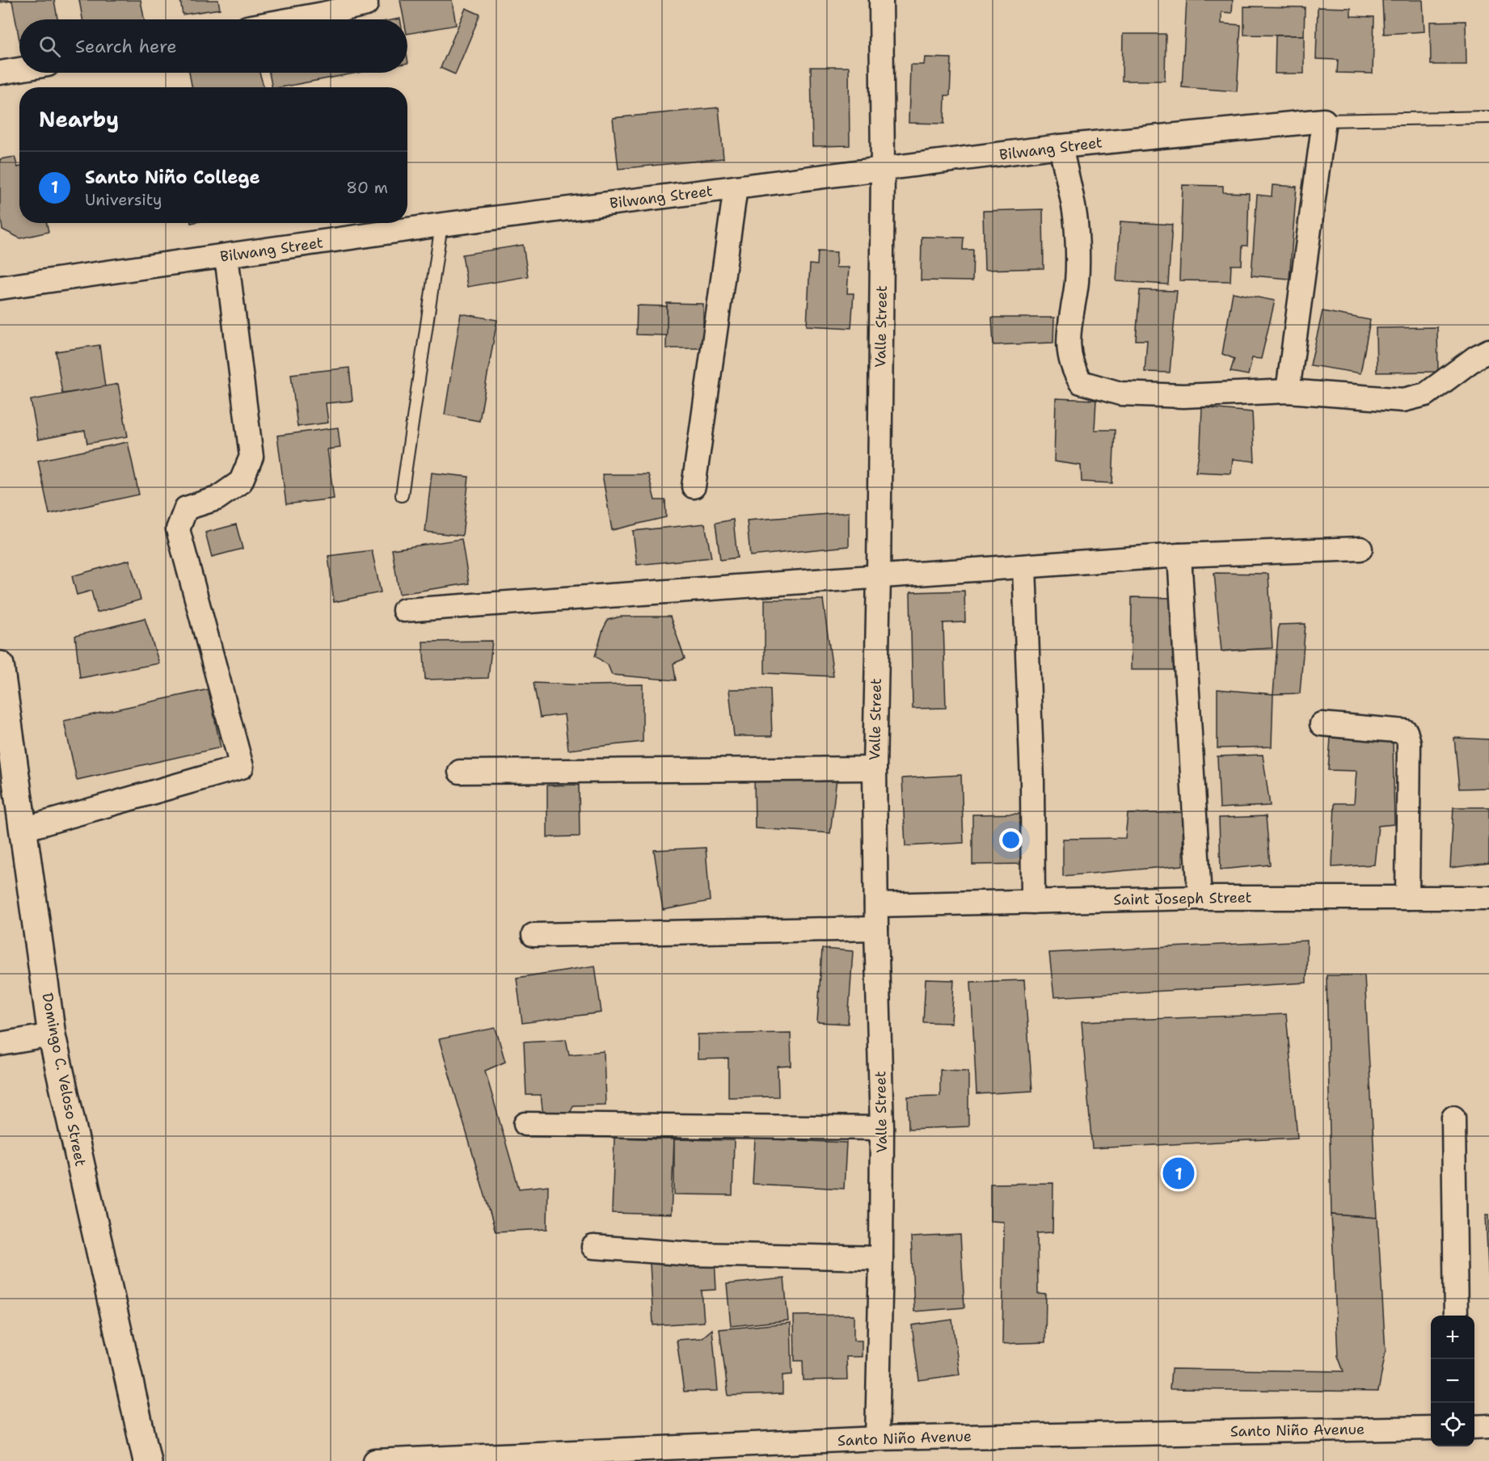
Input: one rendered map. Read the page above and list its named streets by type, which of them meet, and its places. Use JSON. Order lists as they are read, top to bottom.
{
  "streets": {
    "main road": ["Domingo C. Veloso Street"],
    "street": [
      "Bilwang Street",
      "Valle Street",
      "Saint Joseph Street",
      "Santo Niño Avenue"
    ]
  },
  "crossings": [
    ["Bilwang Street", "Valle Street"],
    ["Valle Street", "Saint Joseph Street"],
    ["Valle Street", "Santo Niño Avenue"]
  ],
  "page": {
    "search": "Search here",
    "heading": "Nearby",
    "list": [
      {
        "mark": "1",
        "name": "Santo Niño College",
        "note": "University",
        "value": "80 m"
      }
    ],
    "pins": "1",
    "map_buttons": ["+", "−"]
  }
}
